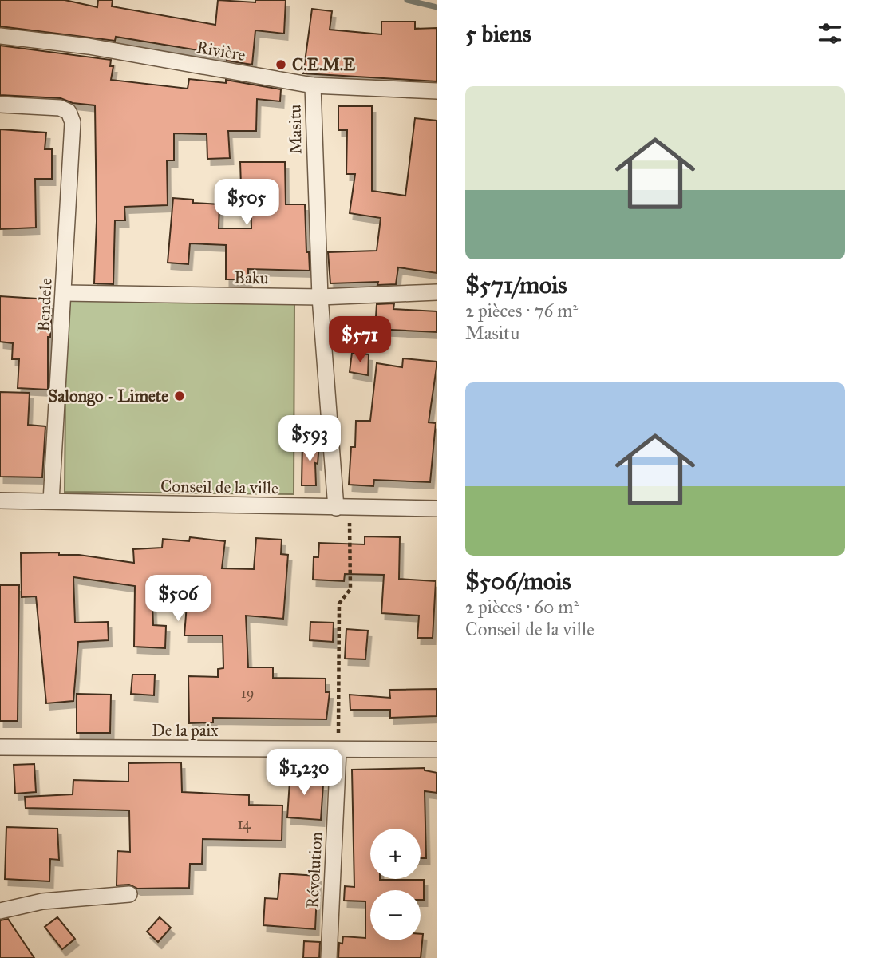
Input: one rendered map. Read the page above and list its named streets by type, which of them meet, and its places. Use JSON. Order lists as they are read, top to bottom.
{
  "streets": {
    "street": [
      "Rivière",
      "Masitu",
      "Baku",
      "Bendele",
      "Conseil de la ville",
      "De la paix",
      "Révolution"
    ]
  },
  "crossings": [
    ["Rivière", "Masitu"],
    ["Masitu", "Baku"],
    ["Masitu", "Conseil de la ville"],
    ["Baku", "Bendele"],
    ["Bendele", "Conseil de la ville"],
    ["De la paix", "Révolution"]
  ],
  "places": ["C.E.M.E", "Salongo - Limete"],
  "house_numbers": ["19", "14"],
  "page": {
    "heading": "5 biens",
    "list": [
      {
        "name": "$571/mois",
        "note": "2 pièces · 76 m² · Masitu"
      },
      {
        "name": "$506/mois",
        "note": "2 pièces · 60 m² · Conseil de la ville"
      }
    ],
    "price": [
      "$505",
      "$571",
      "$593",
      "$506",
      "$1,230"
    ],
    "map_buttons": ["+", "−"]
  }
}
